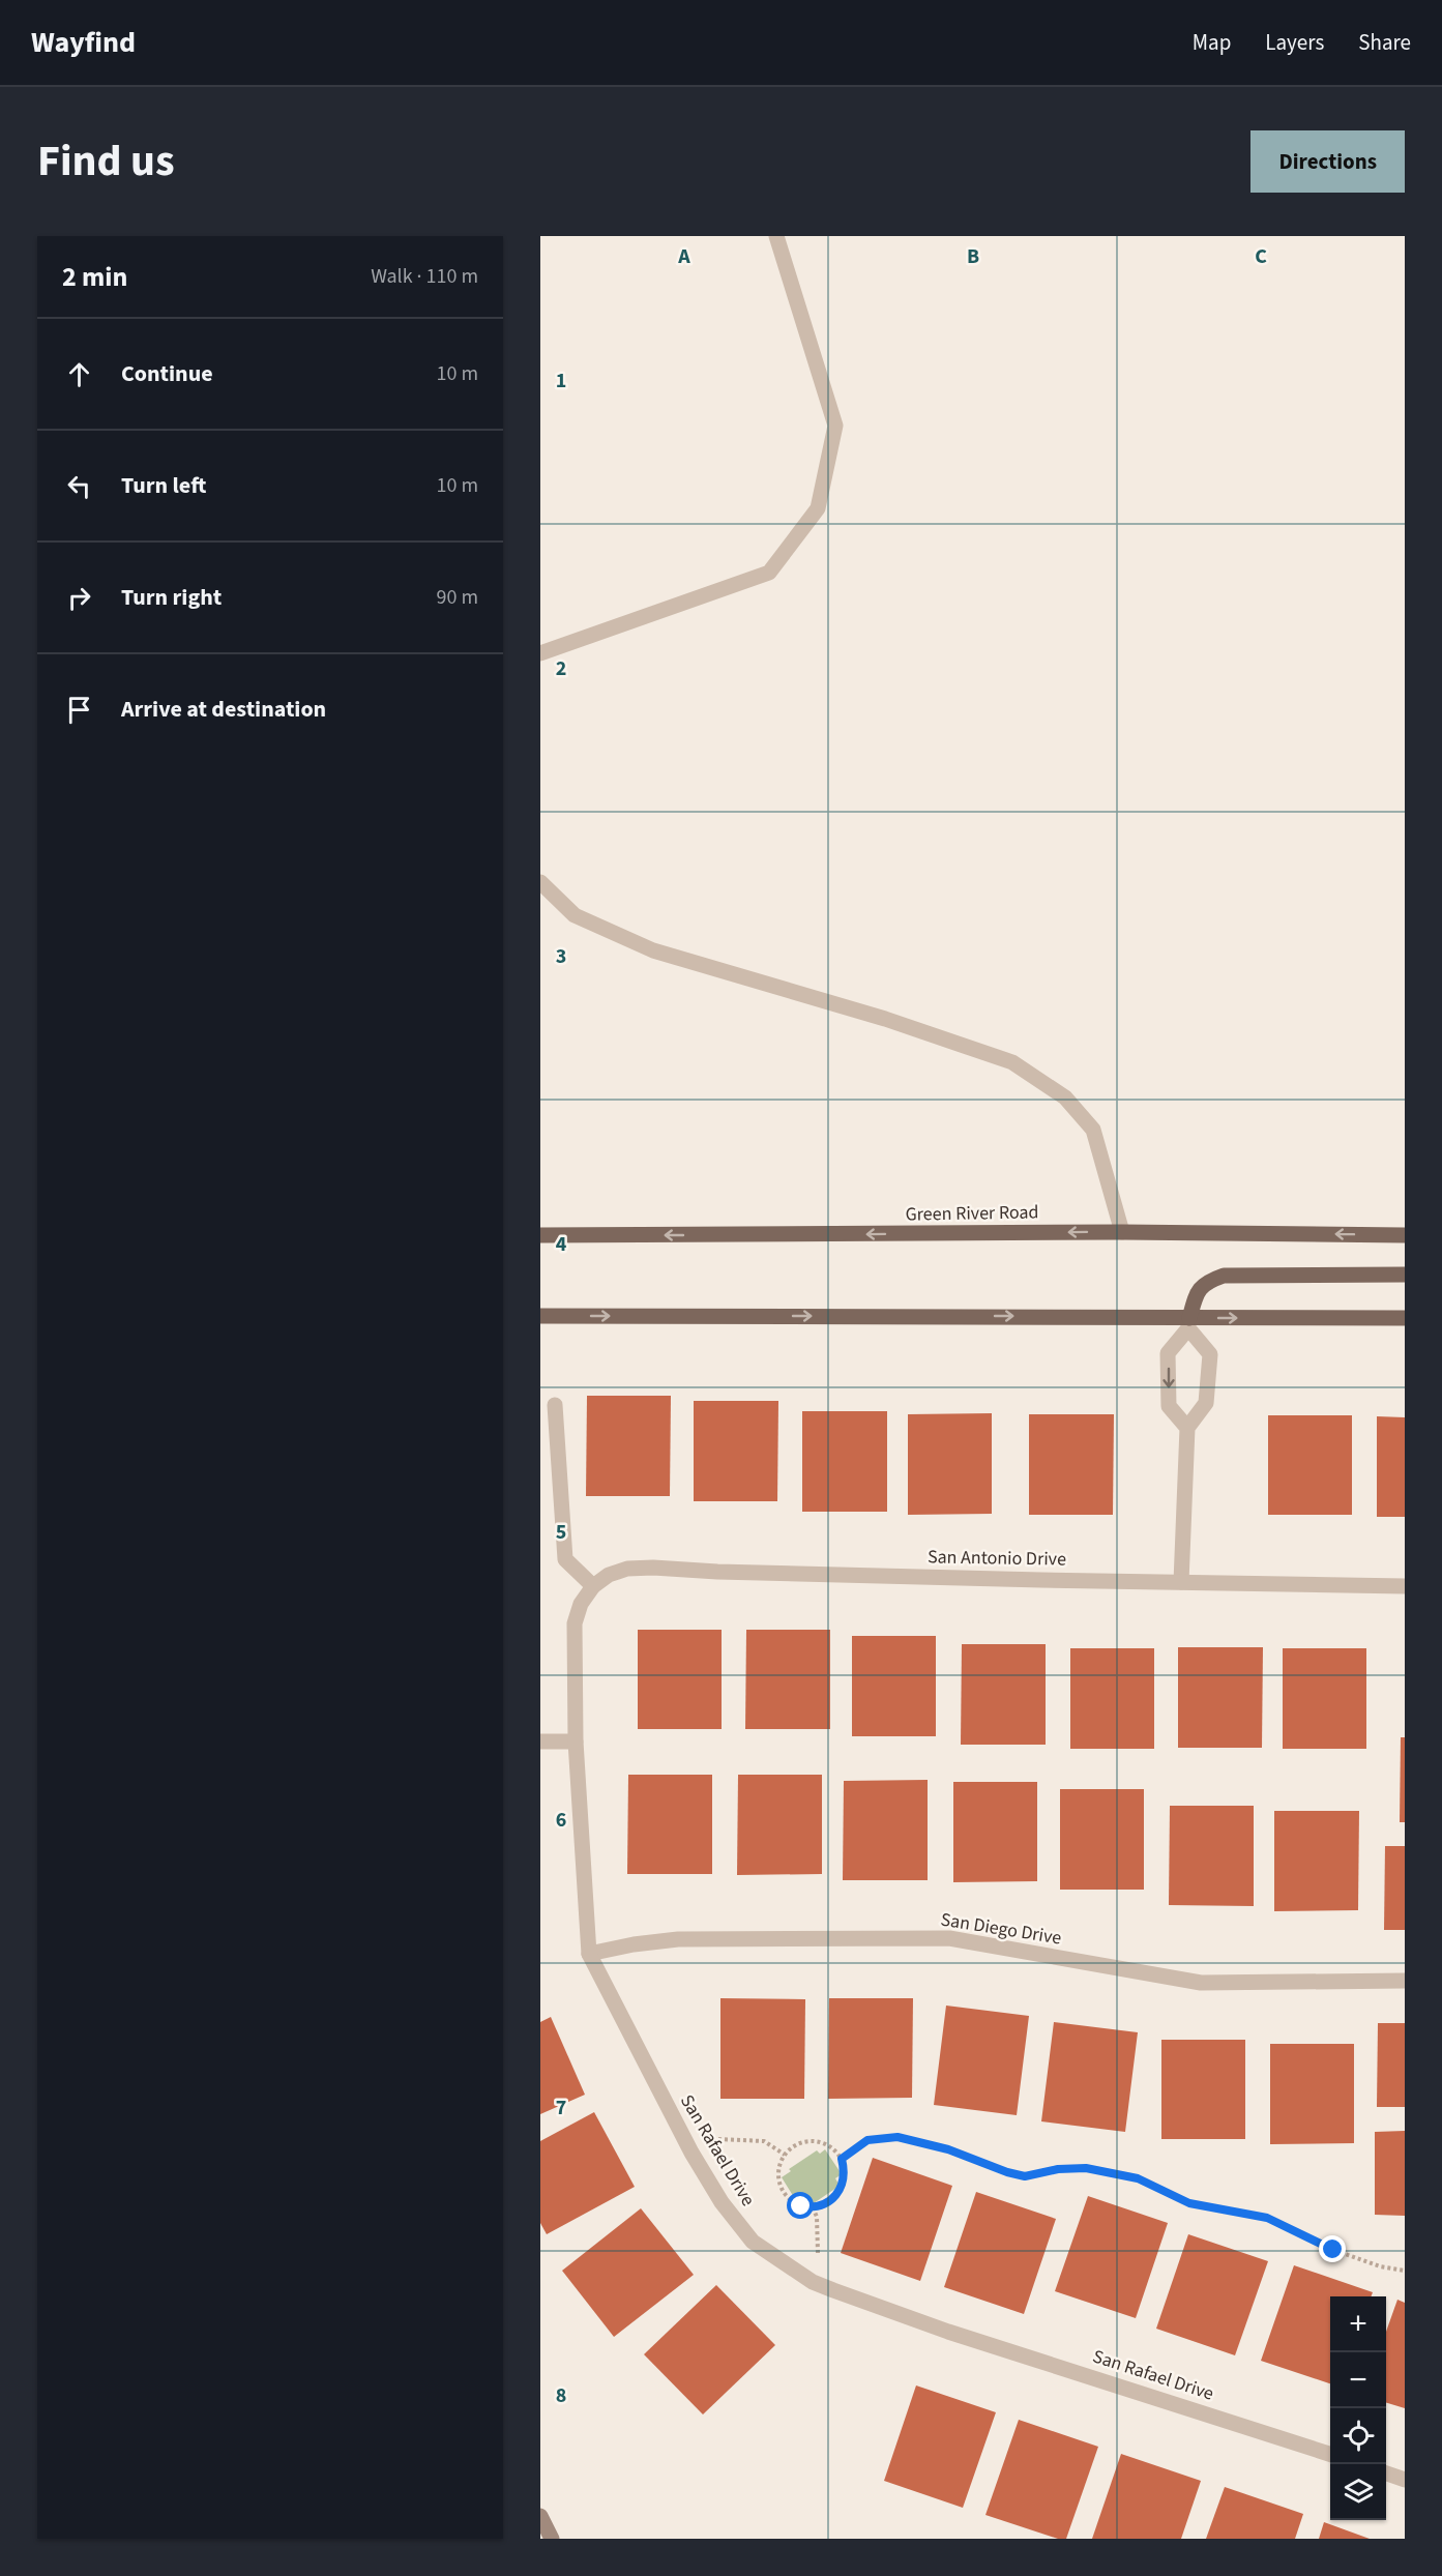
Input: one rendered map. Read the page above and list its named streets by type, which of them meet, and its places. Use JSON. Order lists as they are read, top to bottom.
{
  "streets": {
    "main road": ["Green River Road"],
    "street": ["San Antonio Drive", "San Diego Drive", "San Rafael Drive"]
  },
  "crossings": [
    ["San Antonio Drive", "San Rafael Drive"],
    ["San Diego Drive", "San Rafael Drive"]
  ],
  "page": {
    "header": "Wayfind",
    "nav": ["Map", "Layers", "Share"],
    "title": "Find us",
    "buttons": "Directions",
    "heading": ["2 min", "Walk · 110 m"],
    "list": [
      ["Continue", "10 m"],
      ["Turn left", "10 m"],
      ["Turn right", "90 m"],
      "Arrive at destination"
    ],
    "map_buttons": ["+", "−"]
  },
  "grid": {
    "columns": ["A", "B", "C"],
    "rows": [
      "1",
      "2",
      "3",
      "4",
      "5",
      "6",
      "7",
      "8"
    ]
  }
}
